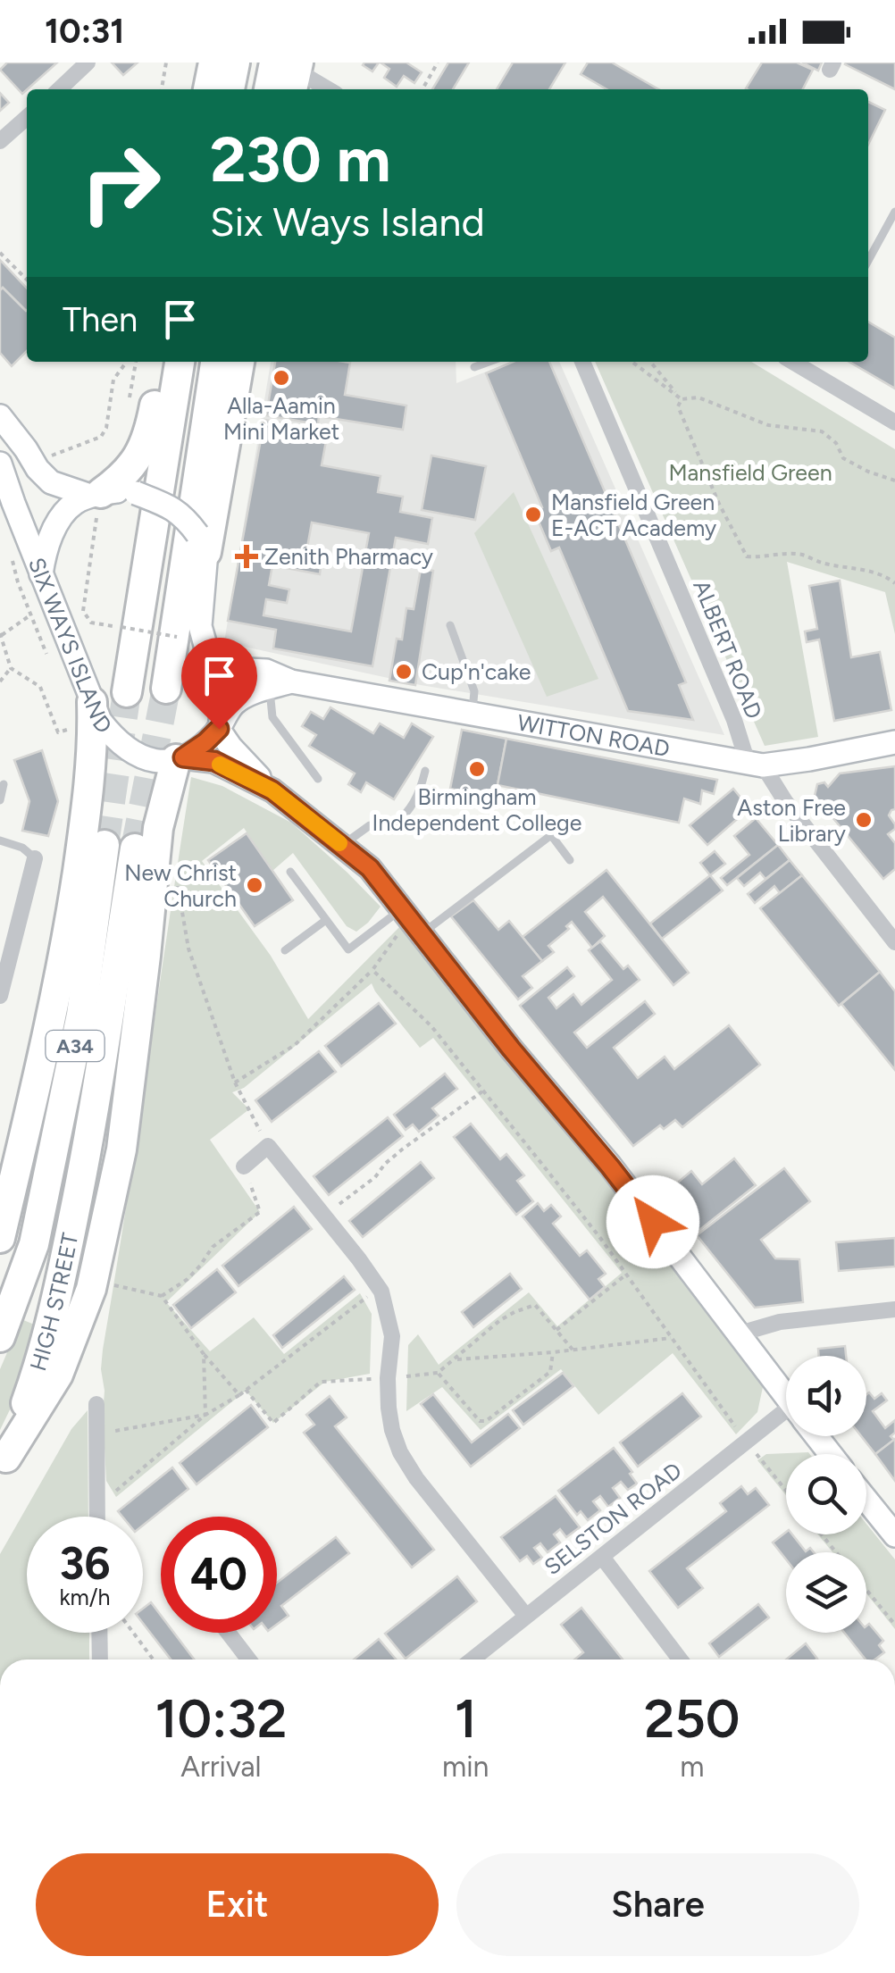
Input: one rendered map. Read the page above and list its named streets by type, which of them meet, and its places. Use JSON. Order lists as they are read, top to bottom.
{
  "streets": {
    "highway": ["A34", "HIGH STREET"],
    "main road": ["SIX WAYS ISLAND", "WITTON ROAD"],
    "street": ["ALBERT ROAD", "SELSTON ROAD"]
  },
  "crossings": [
    ["ALBERT ROAD", "WITTON ROAD"]
  ],
  "parks": ["Mansfield Green"],
  "places": {
    "other": [
      "Alla-Aamin Mini Market",
      "Mansfield Green E-ACT Academy",
      "Cup'n'cake",
      "Birmingham Independent College",
      "Aston Free Library",
      "New Christ Church"
    ],
    "health": ["Zenith Pharmacy"]
  },
  "page": {
    "status": "10:31",
    "turn": ["230 m", "Six Ways Island"],
    "then": "Then",
    "speed": "36 km/h",
    "limit": "40",
    "eta": [
      "10:32",
      "Arrival",
      "1",
      "min",
      "250",
      "m"
    ],
    "buttons": ["Exit", "Share"]
  }
}
